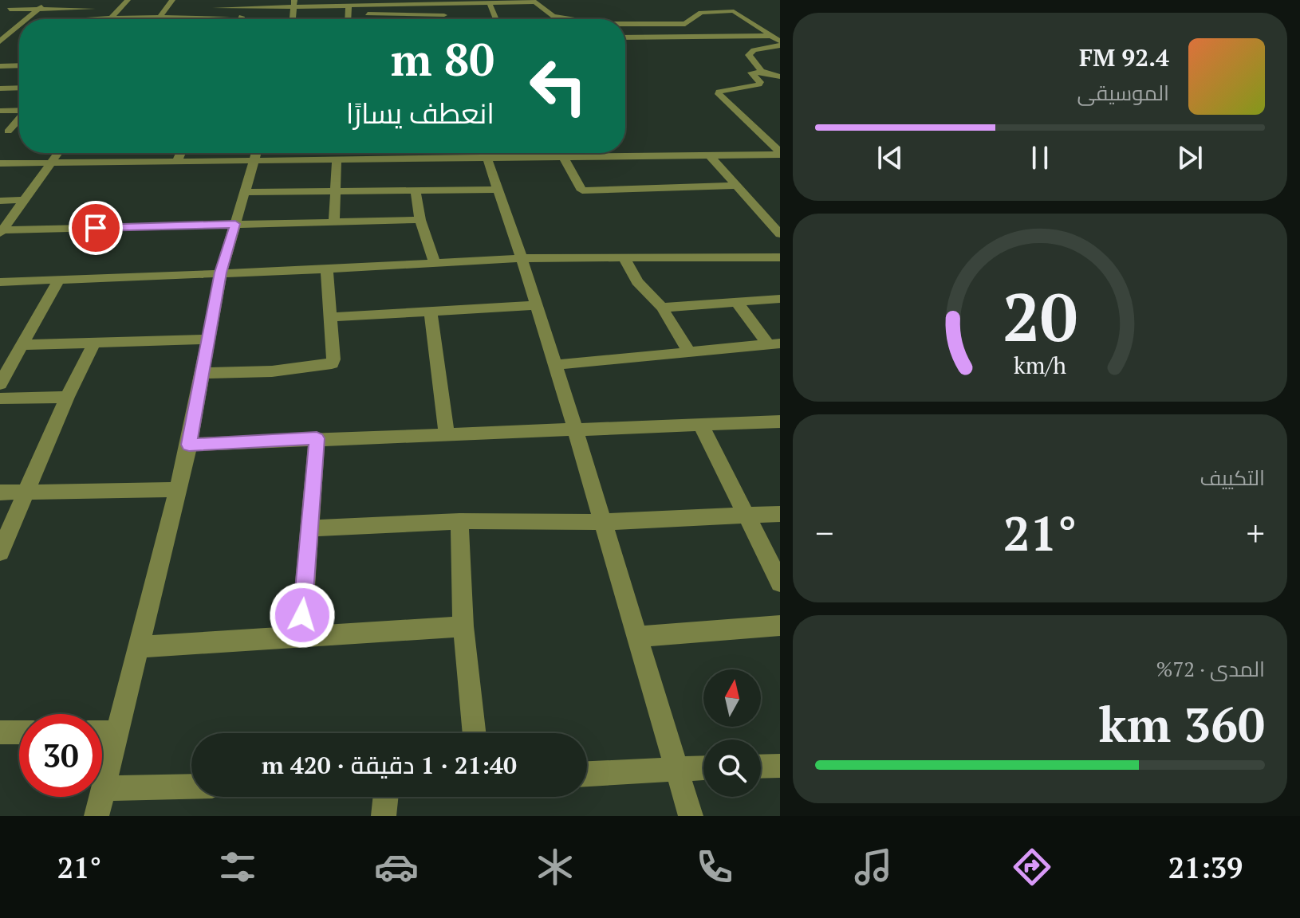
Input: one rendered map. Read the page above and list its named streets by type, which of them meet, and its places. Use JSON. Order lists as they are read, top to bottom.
{
  "north": "top",
  "page": {
    "turn": ["80 m", "انعطف يسارًا"],
    "song": ["92.4 FM", "الموسيقى"],
    "tile": [
      "التكييف",
      ["المدى · 72%", "360 km"]
    ],
    "heat": ["−", "21°", "+"],
    "limit": "30",
    "trip": "21:40 · 1 دقيقة · 420 m",
    "tabs": ["21:39", "21°"],
    "gauge": ["20", "km/h"]
  }
}
